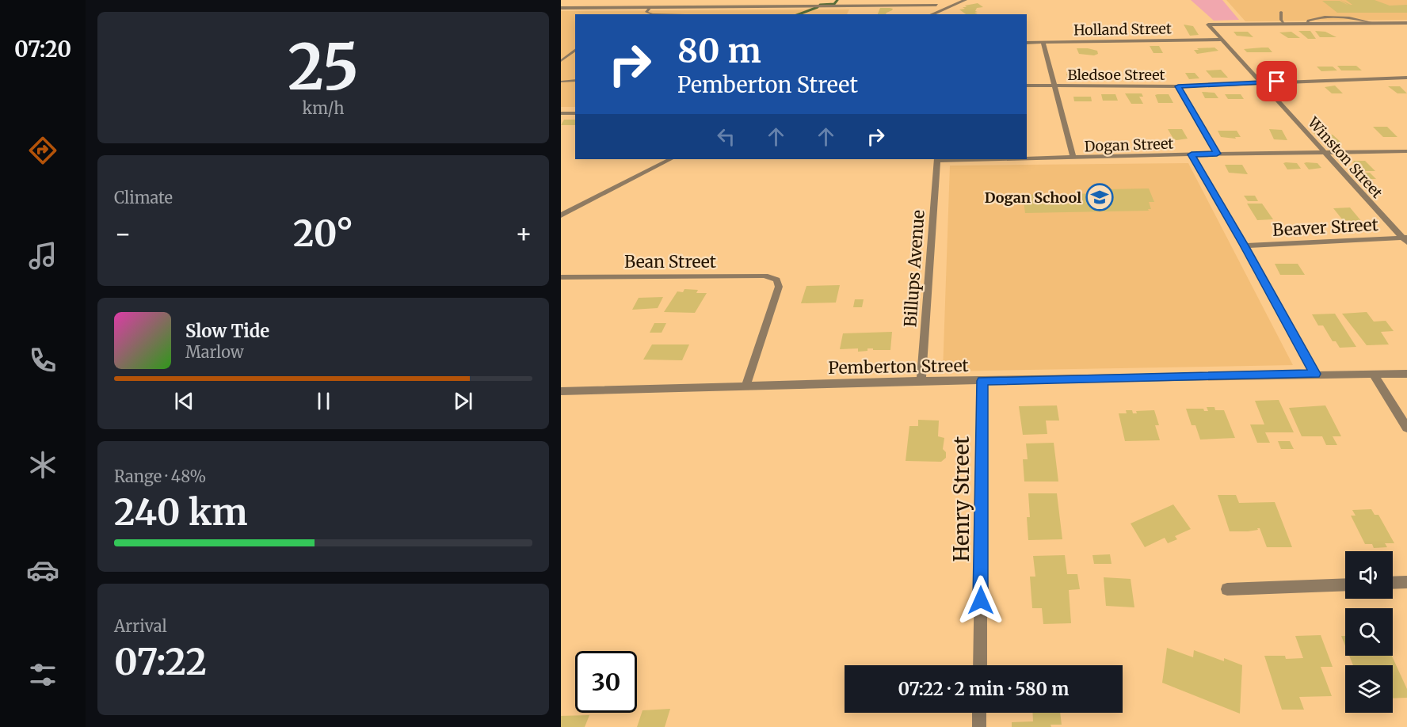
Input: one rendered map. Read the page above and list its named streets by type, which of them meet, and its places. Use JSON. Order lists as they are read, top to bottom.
{
  "streets": {
    "street": [
      "Holland Street",
      "Bledsoe Street",
      "Dogan Street",
      "Winston Street",
      "Beaver Street",
      "Bean Street",
      "Billups Avenue",
      "Pemberton Street",
      "Henry Street"
    ]
  },
  "crossings": [
    ["Holland Street", "Winston Street"],
    ["Bledsoe Street", "Winston Street"],
    ["Dogan Street", "Winston Street"],
    ["Winston Street", "Beaver Street"],
    ["Bean Street", "Pemberton Street"],
    ["Billups Avenue", "Pemberton Street"],
    ["Pemberton Street", "Henry Street"]
  ],
  "places": {
    "school or university": ["Dogan School"]
  },
  "page": {
    "tabs": "07:20",
    "tile": [
      ["25", "km/h"],
      "Climate",
      ["Range · 48%", "240 km"],
      ["Arrival", "07:22"]
    ],
    "turn": ["80 m", "Pemberton Street"],
    "heat": ["−", "20°", "+"],
    "song": ["Slow Tide", "Marlow"],
    "limit": "30",
    "trip": "07:22 · 2 min · 580 m"
  }
}
